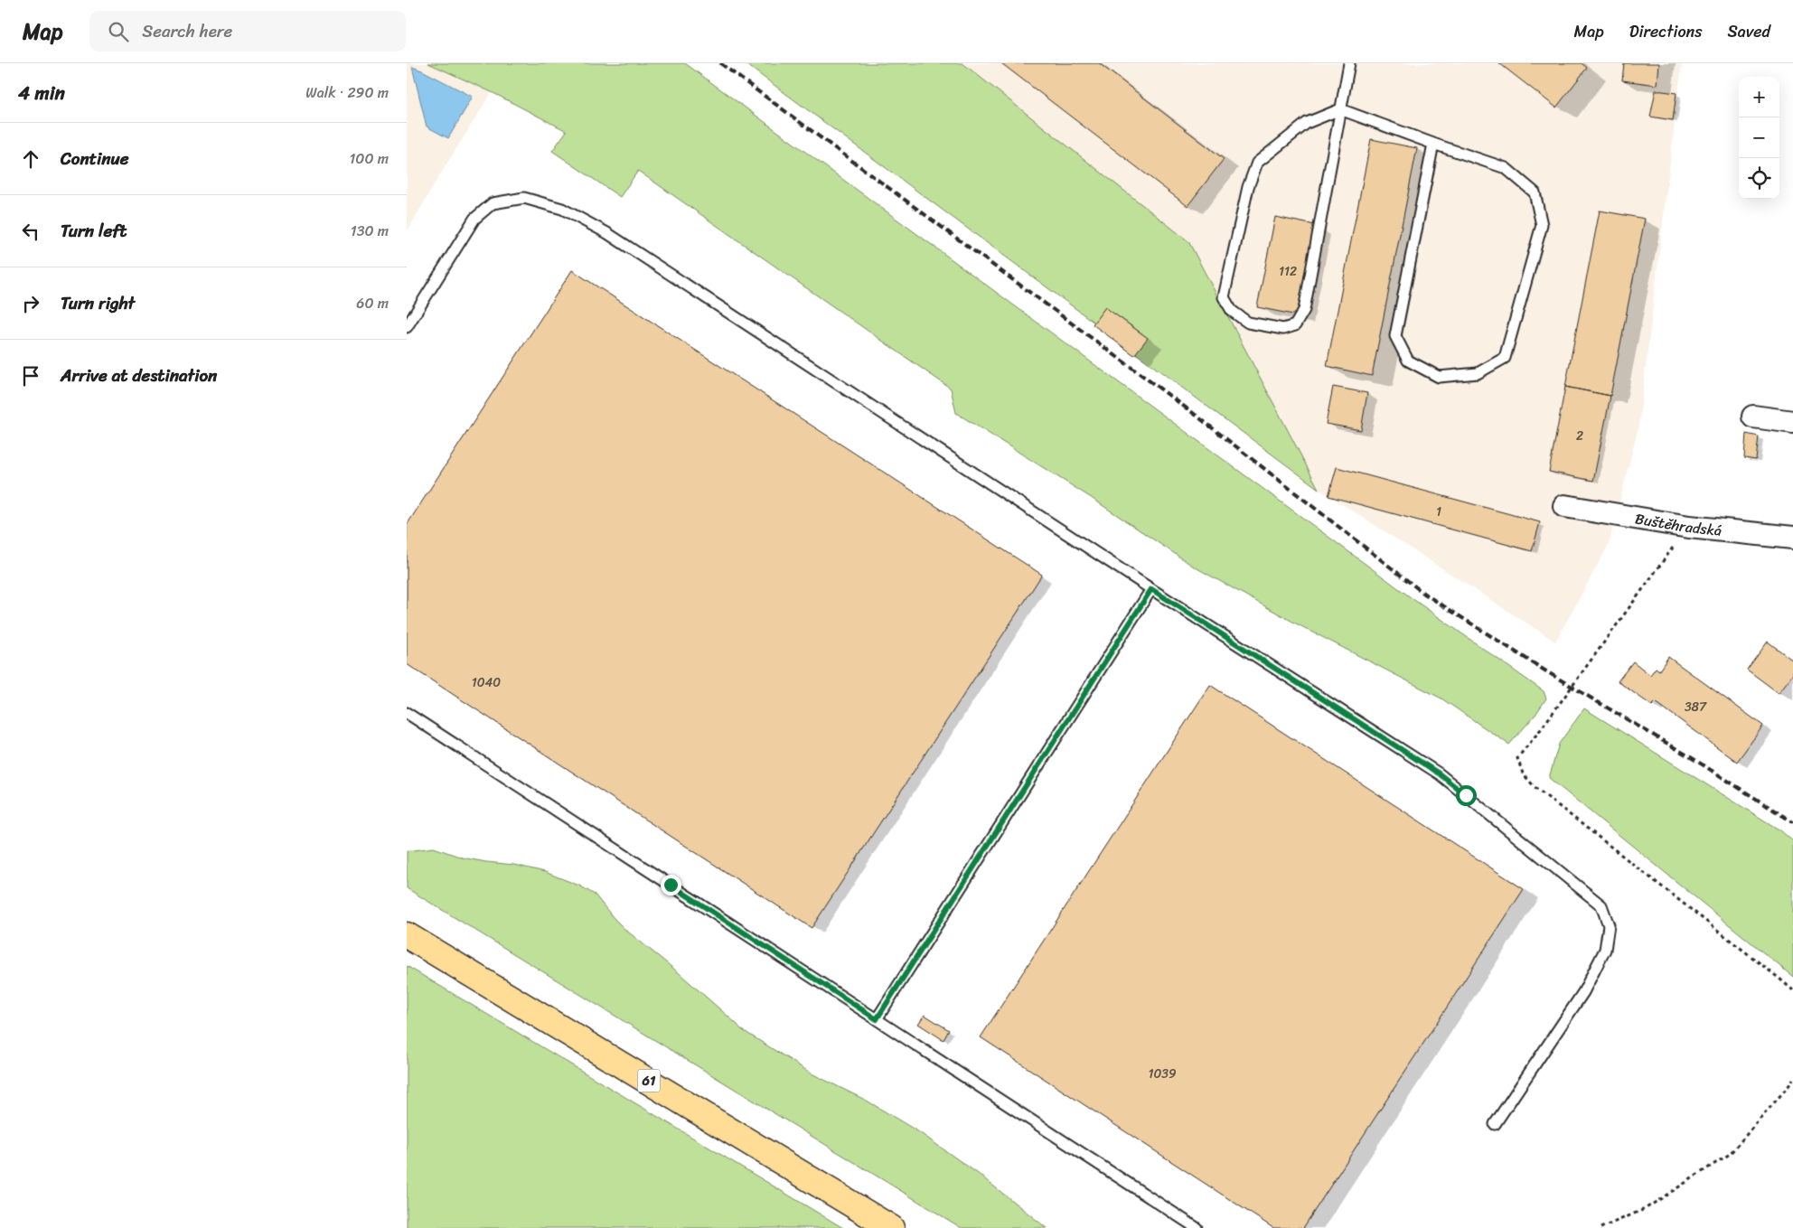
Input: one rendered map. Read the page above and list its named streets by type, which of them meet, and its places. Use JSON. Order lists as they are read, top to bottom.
{
  "streets": {
    "main road": ["61"],
    "street": ["Buštěhradská"]
  },
  "house_numbers": [
    "112",
    "2",
    "1",
    "1040",
    "387",
    "1039"
  ],
  "page": {
    "header": "Map",
    "search": "Search here",
    "nav": ["Map", "Directions", "Saved"],
    "heading": ["4 min", "Walk · 290 m"],
    "map_buttons": ["+", "−"],
    "list": [
      ["Continue", "100 m"],
      ["Turn left", "130 m"],
      ["Turn right", "60 m"],
      "Arrive at destination"
    ]
  }
}
